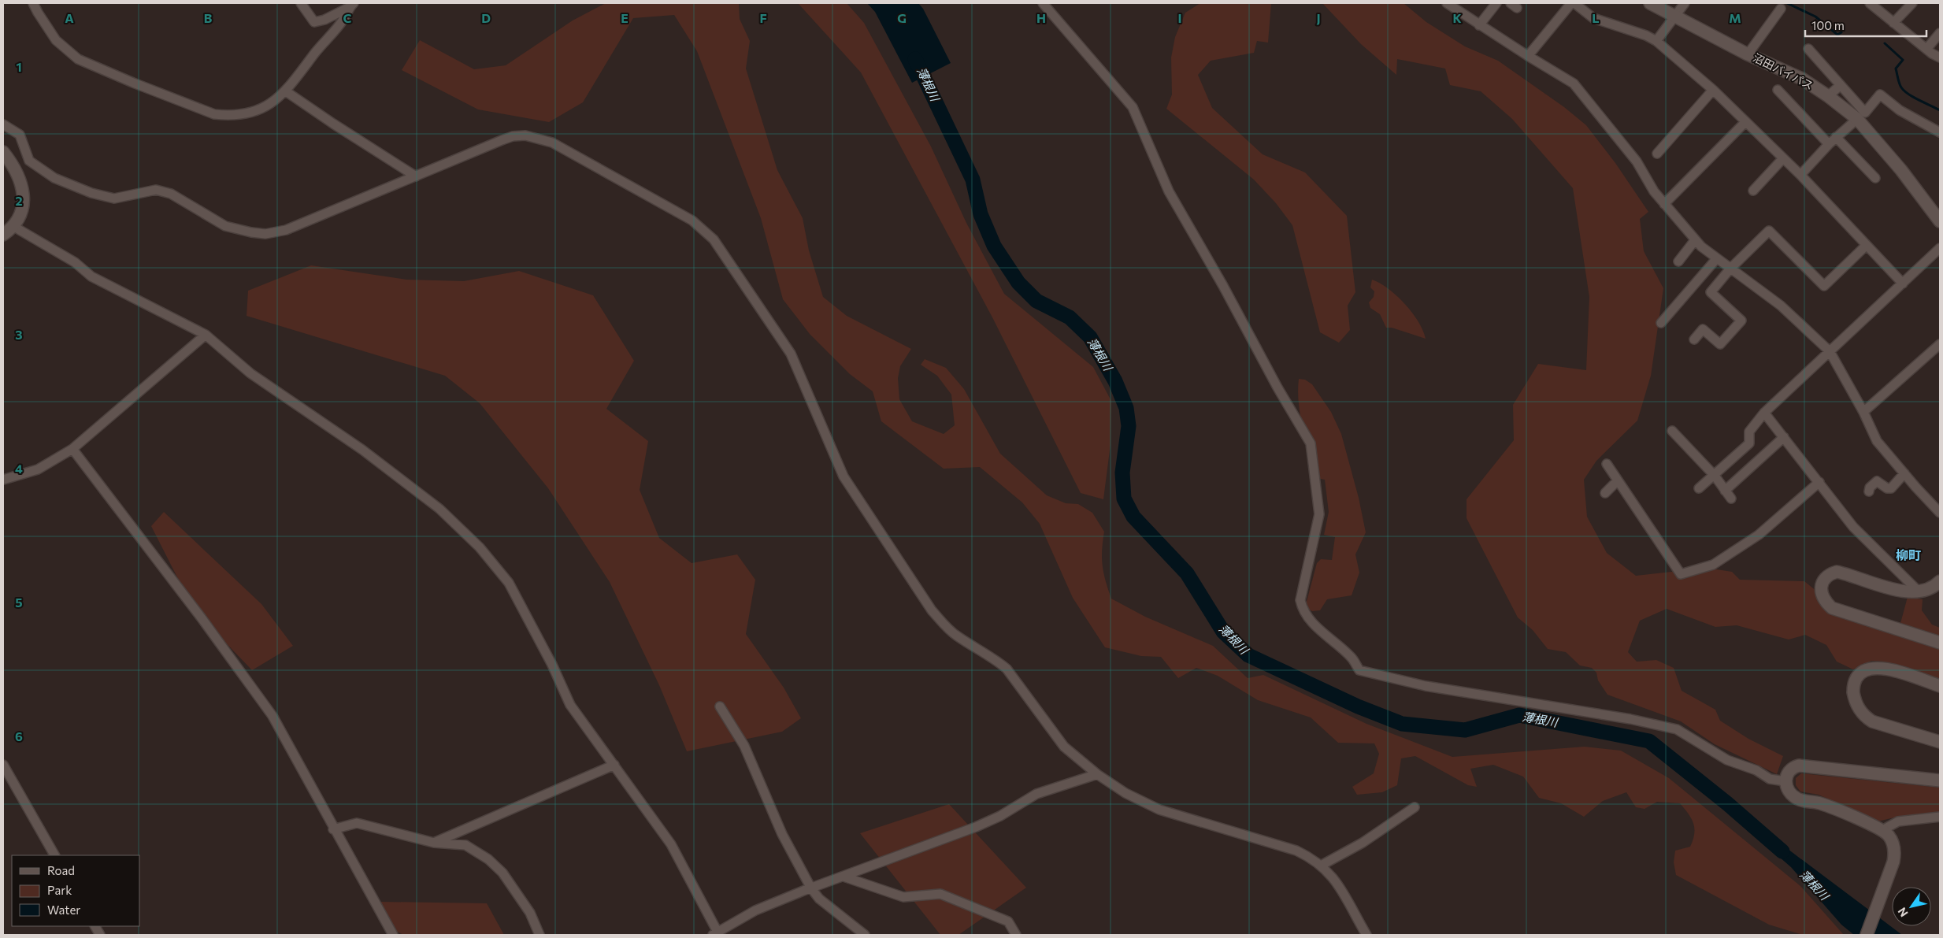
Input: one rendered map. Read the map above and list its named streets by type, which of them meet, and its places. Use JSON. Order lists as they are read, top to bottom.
{
  "streets": {
    "street": ["沼田バイパス"]
  },
  "districts": ["柳町"],
  "water": ["薄根川"],
  "legend": ["Road", "Park", "Water"],
  "scale_bar": "100 m",
  "north": "bottom left",
  "grid": {
    "columns": [
      "A",
      "B",
      "C",
      "D",
      "E",
      "F",
      "G",
      "H",
      "I",
      "J",
      "K",
      "L",
      "M"
    ],
    "rows": [
      "1",
      "2",
      "3",
      "4",
      "5",
      "6"
    ]
  }
}
